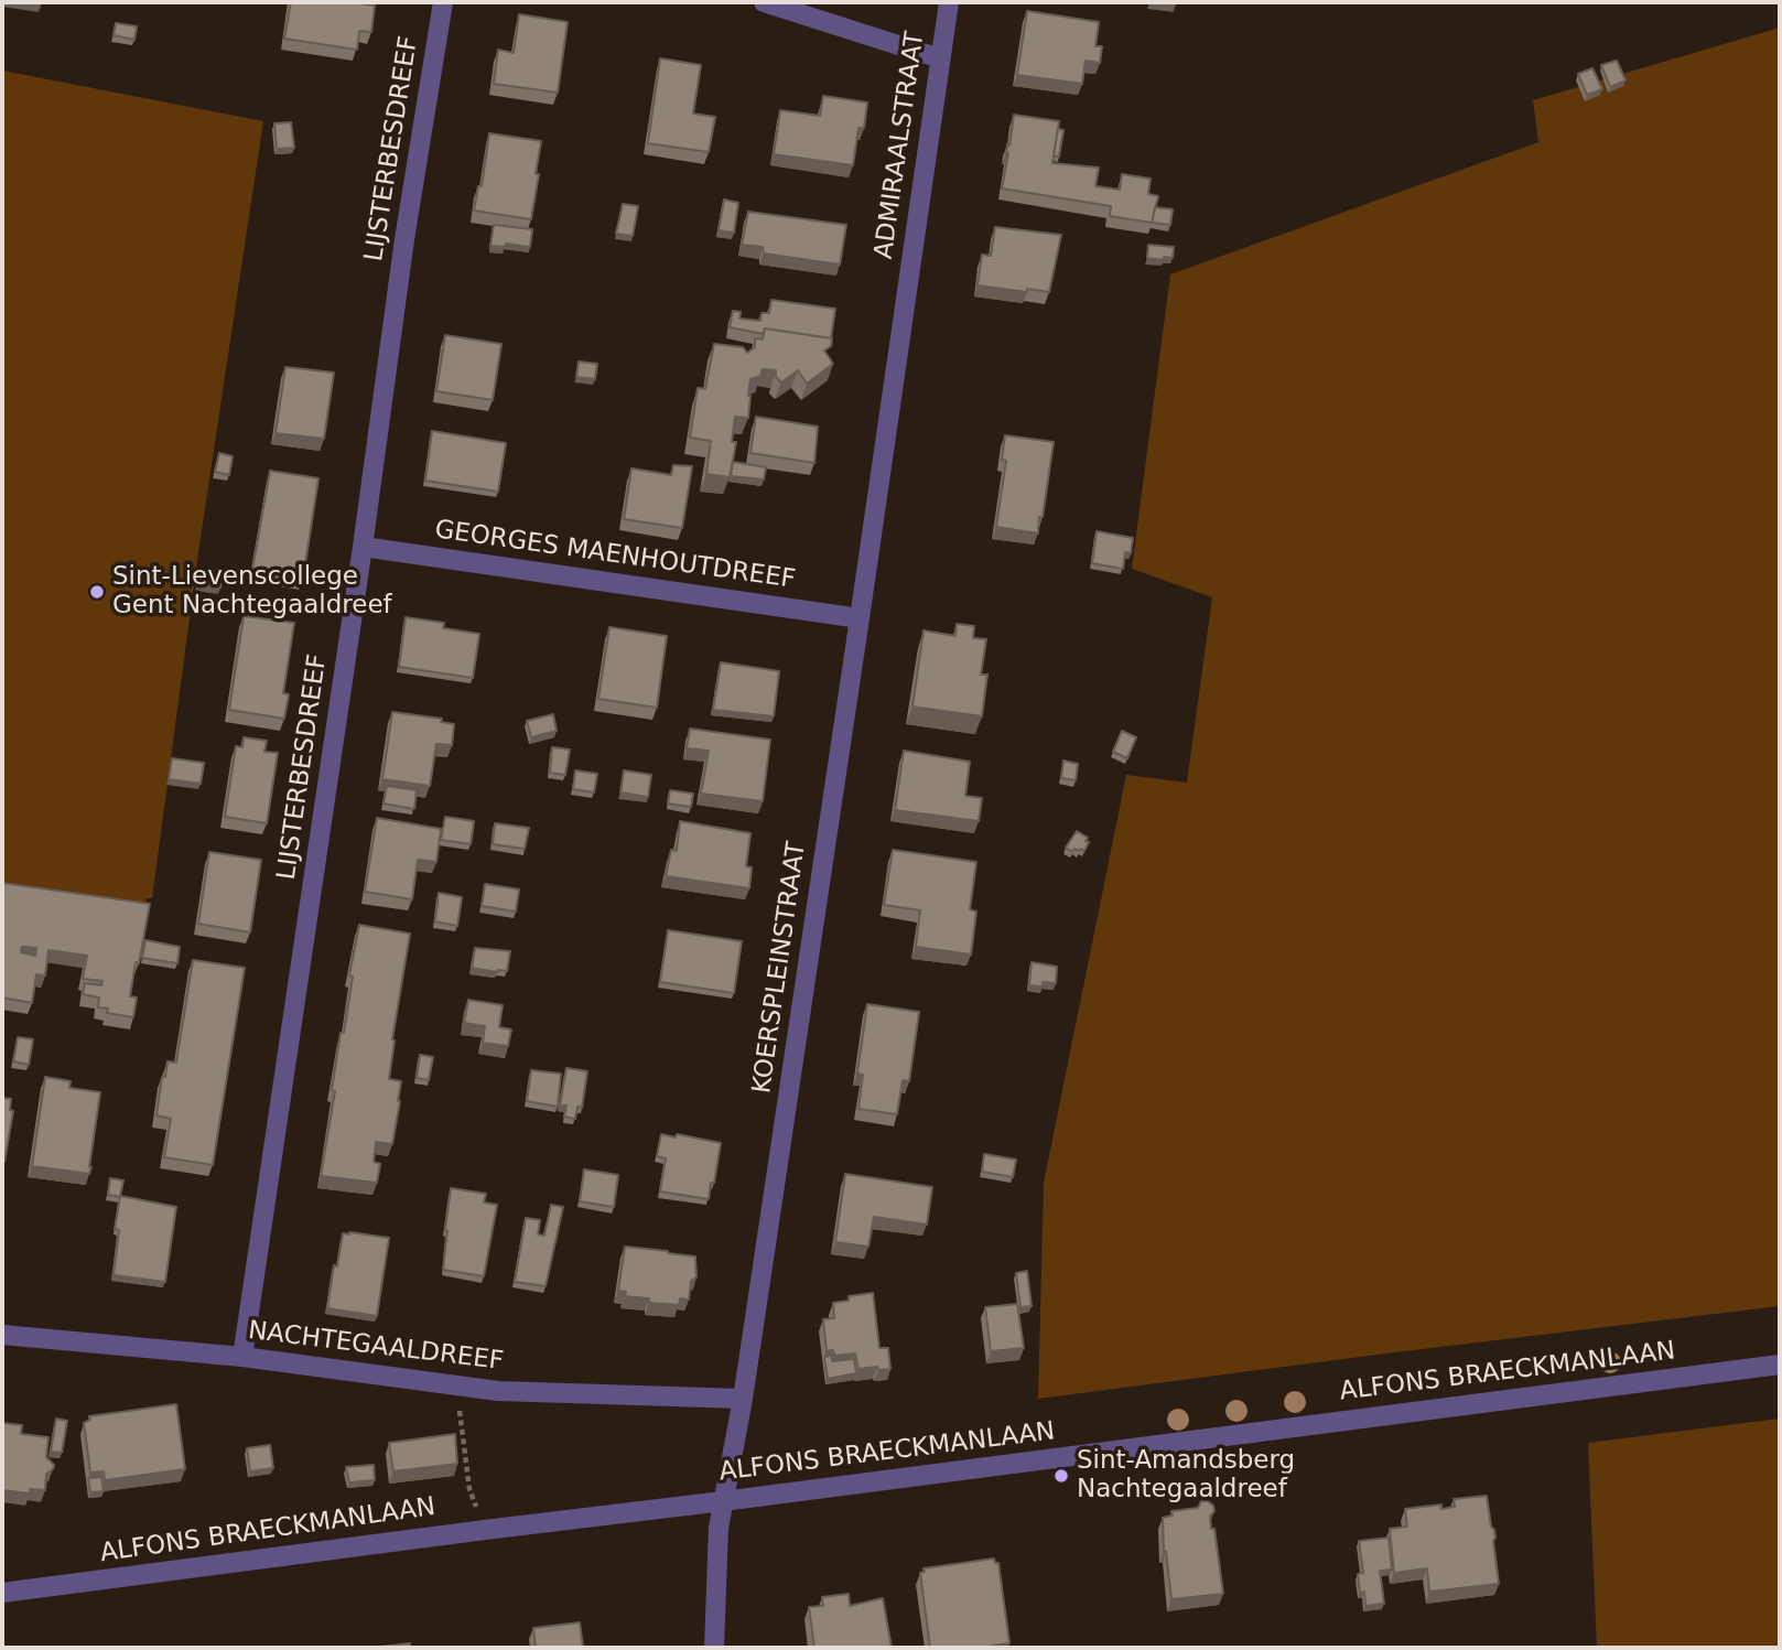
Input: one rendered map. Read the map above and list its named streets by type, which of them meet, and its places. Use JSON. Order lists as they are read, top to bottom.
{
  "streets": {
    "street": [
      "ADMIRAALSTRAAT",
      "LIJSTERBESDREEF",
      "GEORGES MAENHOUTDREEF",
      "KOERSPLEINSTRAAT",
      "NACHTEGAALDREEF",
      "ALFONS BRAECKMANLAAN"
    ]
  },
  "crossings": [
    ["ADMIRAALSTRAAT", "KOERSPLEINSTRAAT"],
    ["LIJSTERBESDREEF", "GEORGES MAENHOUTDREEF"],
    ["LIJSTERBESDREEF", "NACHTEGAALDREEF"],
    ["GEORGES MAENHOUTDREEF", "KOERSPLEINSTRAAT"],
    ["KOERSPLEINSTRAAT", "NACHTEGAALDREEF"],
    ["KOERSPLEINSTRAAT", "ALFONS BRAECKMANLAAN"]
  ],
  "places": ["Sint-Lievenscollege Gent Nachtegaaldreef", "Sint-Amandsberg Nachtegaaldreef"]
}
